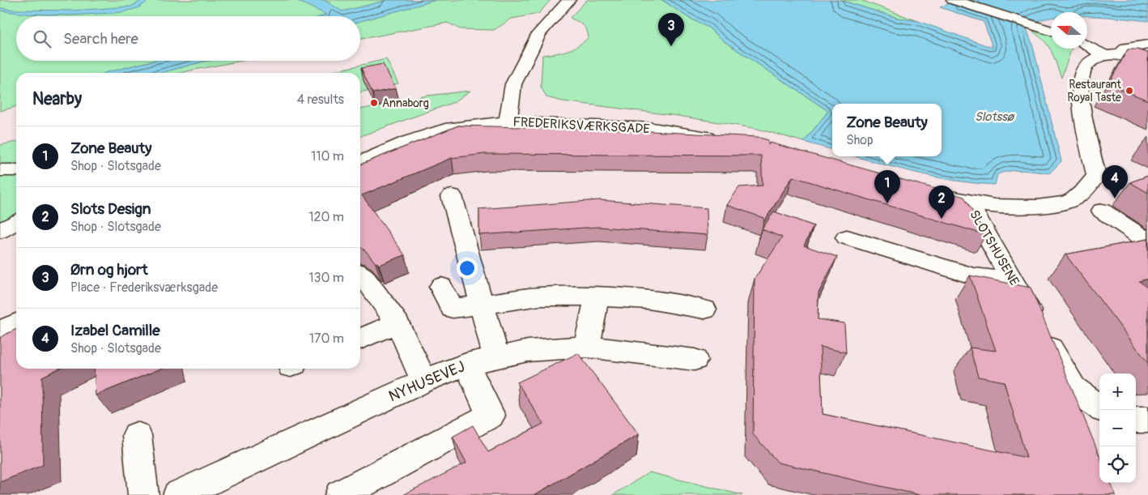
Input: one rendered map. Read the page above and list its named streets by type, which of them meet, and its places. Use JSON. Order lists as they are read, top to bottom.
{
  "streets": {
    "street": ["FREDERIKSVÆRKSGADE", "SLOTSHUSENE", "NYHUSEVEJ"]
  },
  "water": ["Slotssø"],
  "places": ["Restaurant Royal Taste", "Annaborg"],
  "north": "left",
  "page": {
    "pins": [
      "3",
      "4",
      "1",
      "2"
    ],
    "search": "Search here",
    "heading": ["Nearby", "4 results"],
    "popup": ["Zone Beauty", "Shop"],
    "list": [
      {
        "mark": "1",
        "name": "Zone Beauty",
        "note": "Shop · Slotsgade",
        "value": "110 m"
      },
      {
        "mark": "2",
        "name": "Slots Design",
        "note": "Shop · Slotsgade",
        "value": "120 m"
      },
      {
        "mark": "3",
        "name": "Ørn og hjort",
        "note": "Place · Frederiksværksgade",
        "value": "130 m"
      },
      {
        "mark": "4",
        "name": "Izabel Camille",
        "note": "Shop · Slotsgade",
        "value": "170 m"
      }
    ],
    "map_buttons": ["+", "−"]
  }
}
